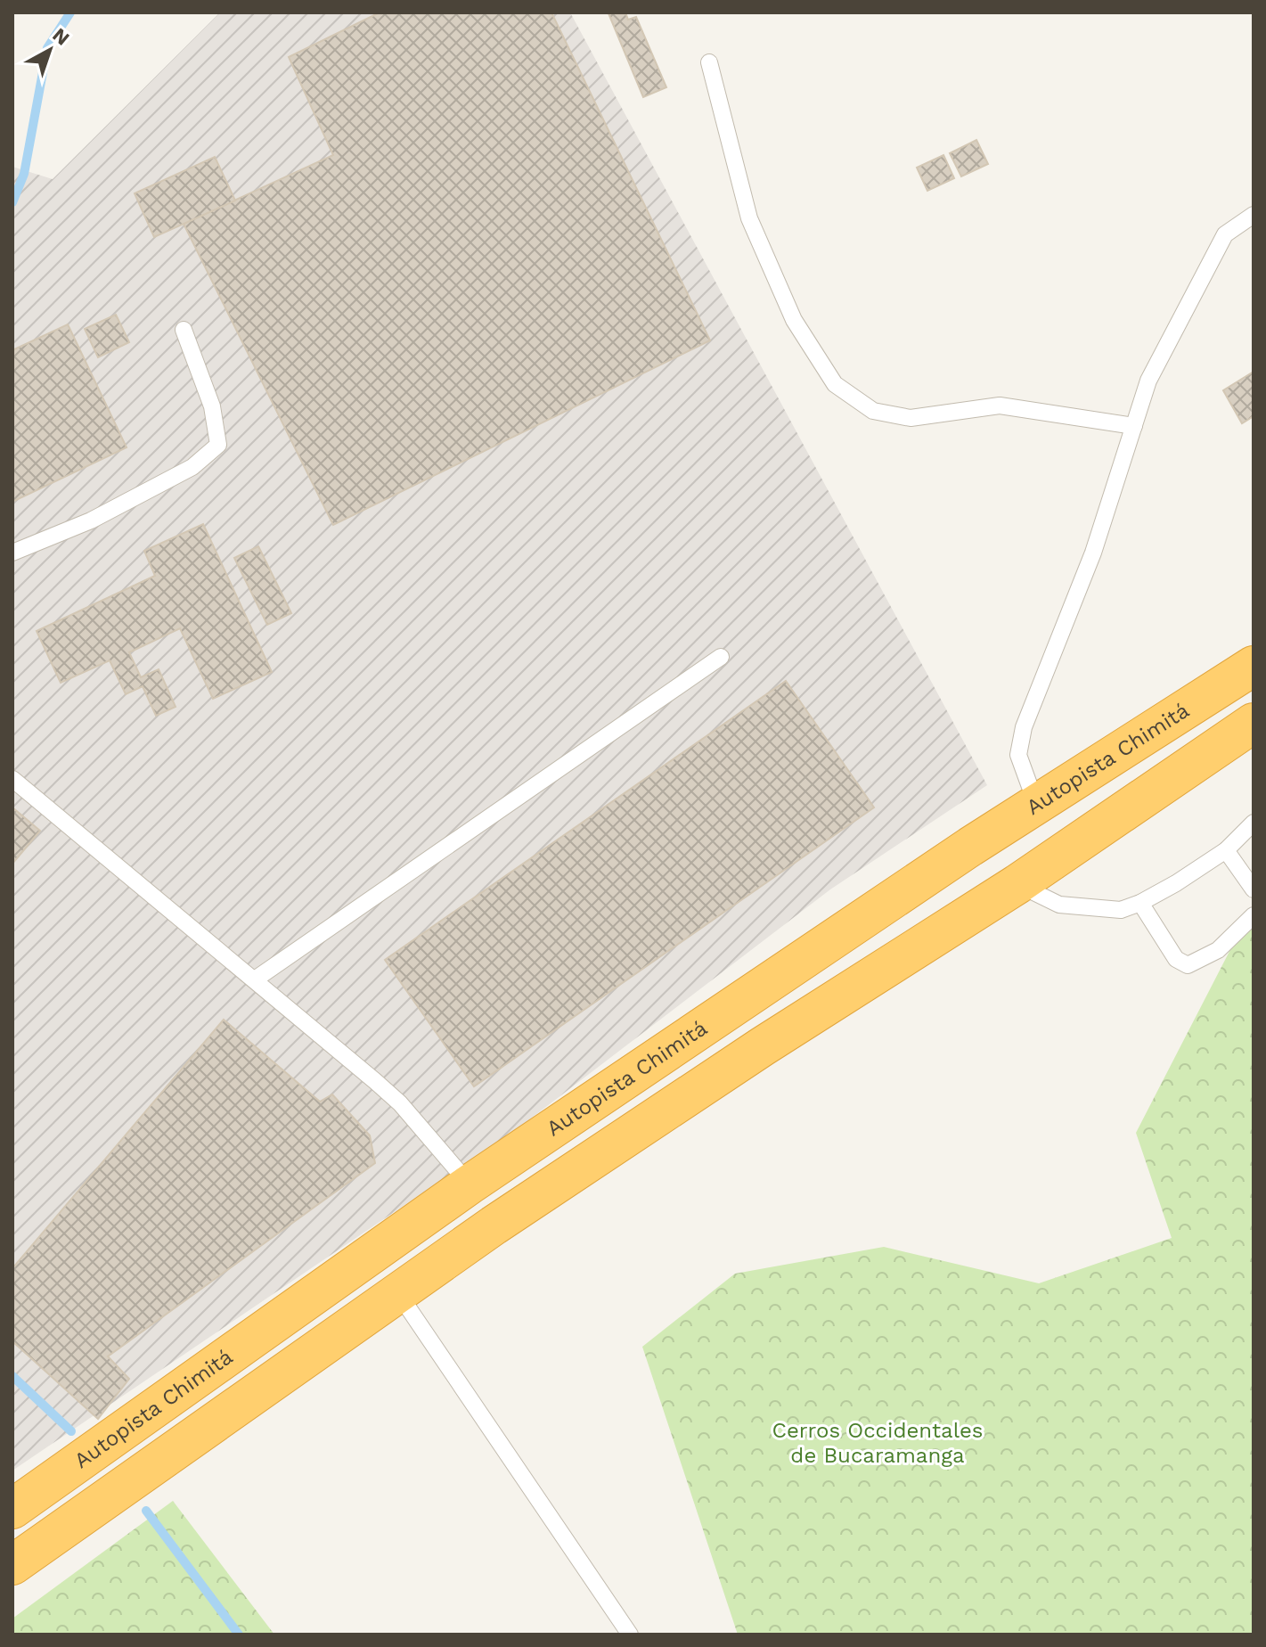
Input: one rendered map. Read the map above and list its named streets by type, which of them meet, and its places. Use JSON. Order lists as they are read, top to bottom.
{
  "streets": {
    "highway": ["Autopista Chimitá"]
  },
  "parks": ["Cerros Occidentales de Bucaramanga"],
  "north": "top right"
}
